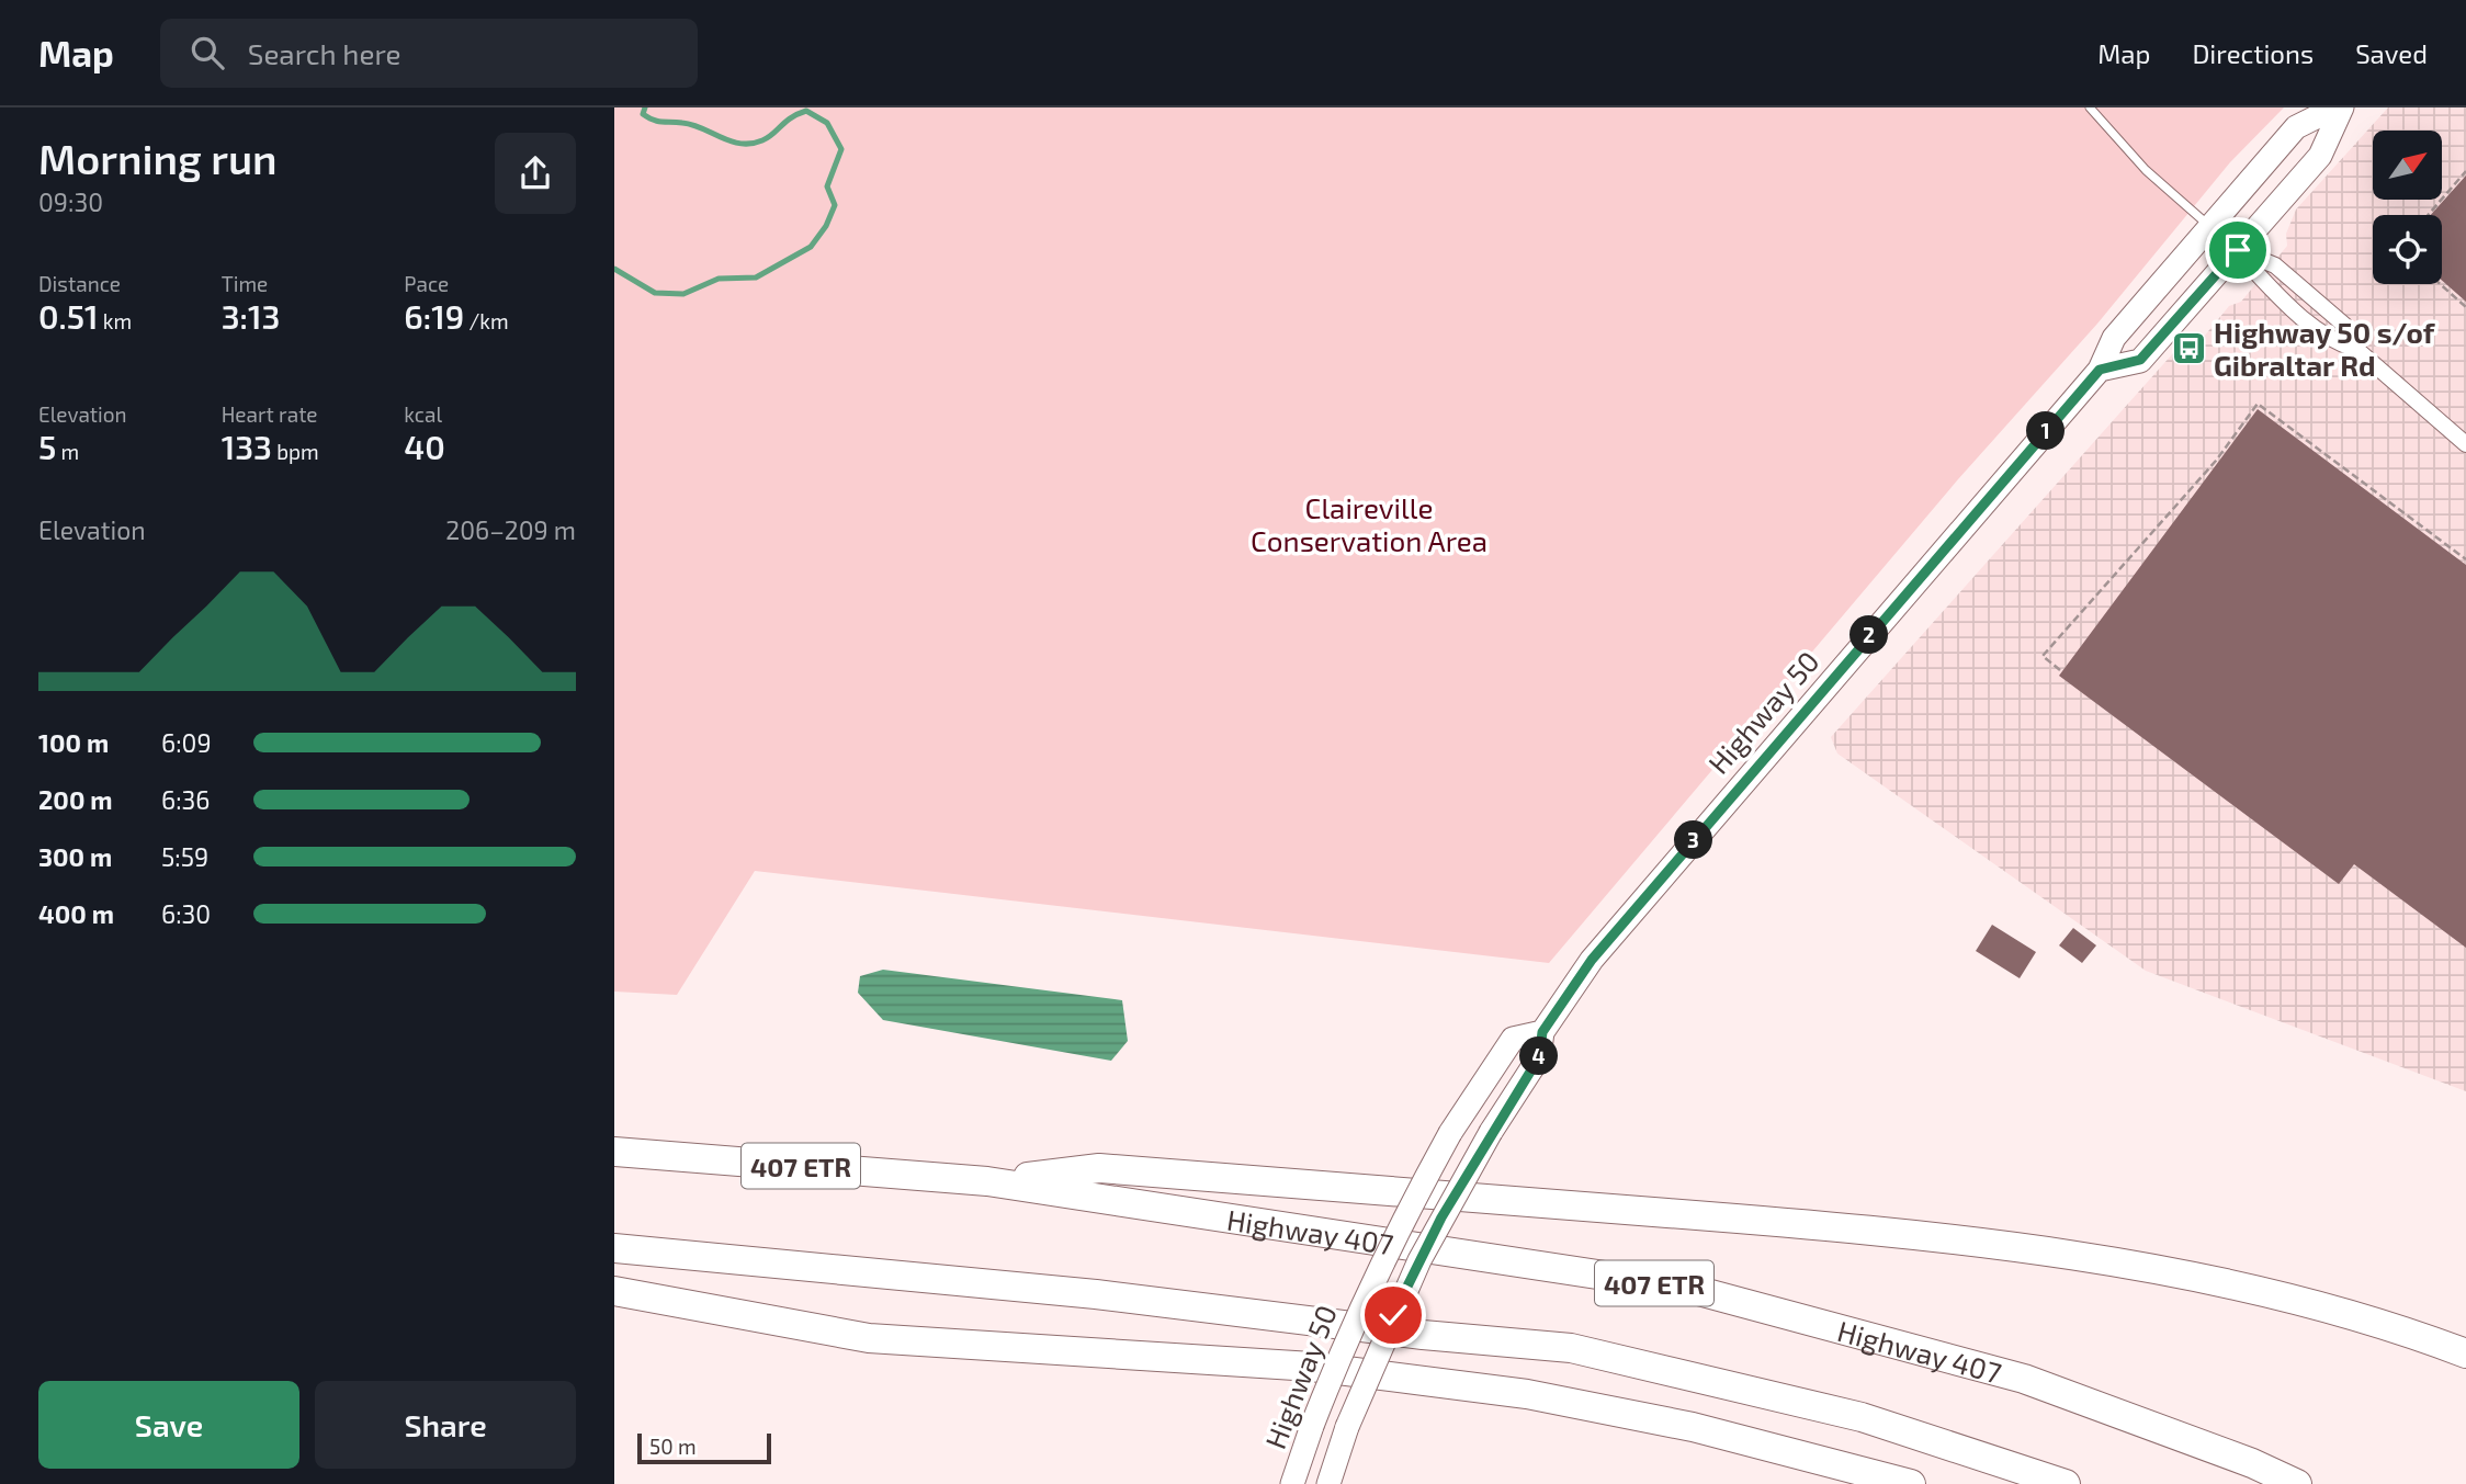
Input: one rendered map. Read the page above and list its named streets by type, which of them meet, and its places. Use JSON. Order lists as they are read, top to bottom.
{
  "streets": {
    "highway": ["407 ETR", "Highway 407"],
    "main road": ["Highway 50"]
  },
  "parks": ["Claireville Conservation Area"],
  "places": {
    "bus stop": ["Highway 50 s/of Gibraltar Rd"]
  },
  "scale_bar": "50 m",
  "north": "top right",
  "page": {
    "header": "Map",
    "search": "Search here",
    "nav": ["Map", "Directions", "Saved"],
    "heading": ["Morning run", "09:30"],
    "stats": [
      ["Distance", "0.51 km"],
      ["Time", "3:13"],
      ["Pace", "6:19 /km"],
      ["Elevation", "5 m"],
      ["Heart rate", "133 bpm"],
      ["kcal", "40"]
    ],
    "pins": [
      "1",
      "2",
      "3",
      "4"
    ],
    "chart": ["Elevation", "206–209 m"],
    "list": [
      {
        "name": "100 m",
        "note": "6:09"
      },
      {
        "name": "200 m",
        "note": "6:36"
      },
      {
        "name": "300 m",
        "note": "5:59"
      },
      {
        "name": "400 m",
        "note": "6:30"
      }
    ],
    "buttons": ["Save", "Share"],
    "scale": "50 m"
  }
}
